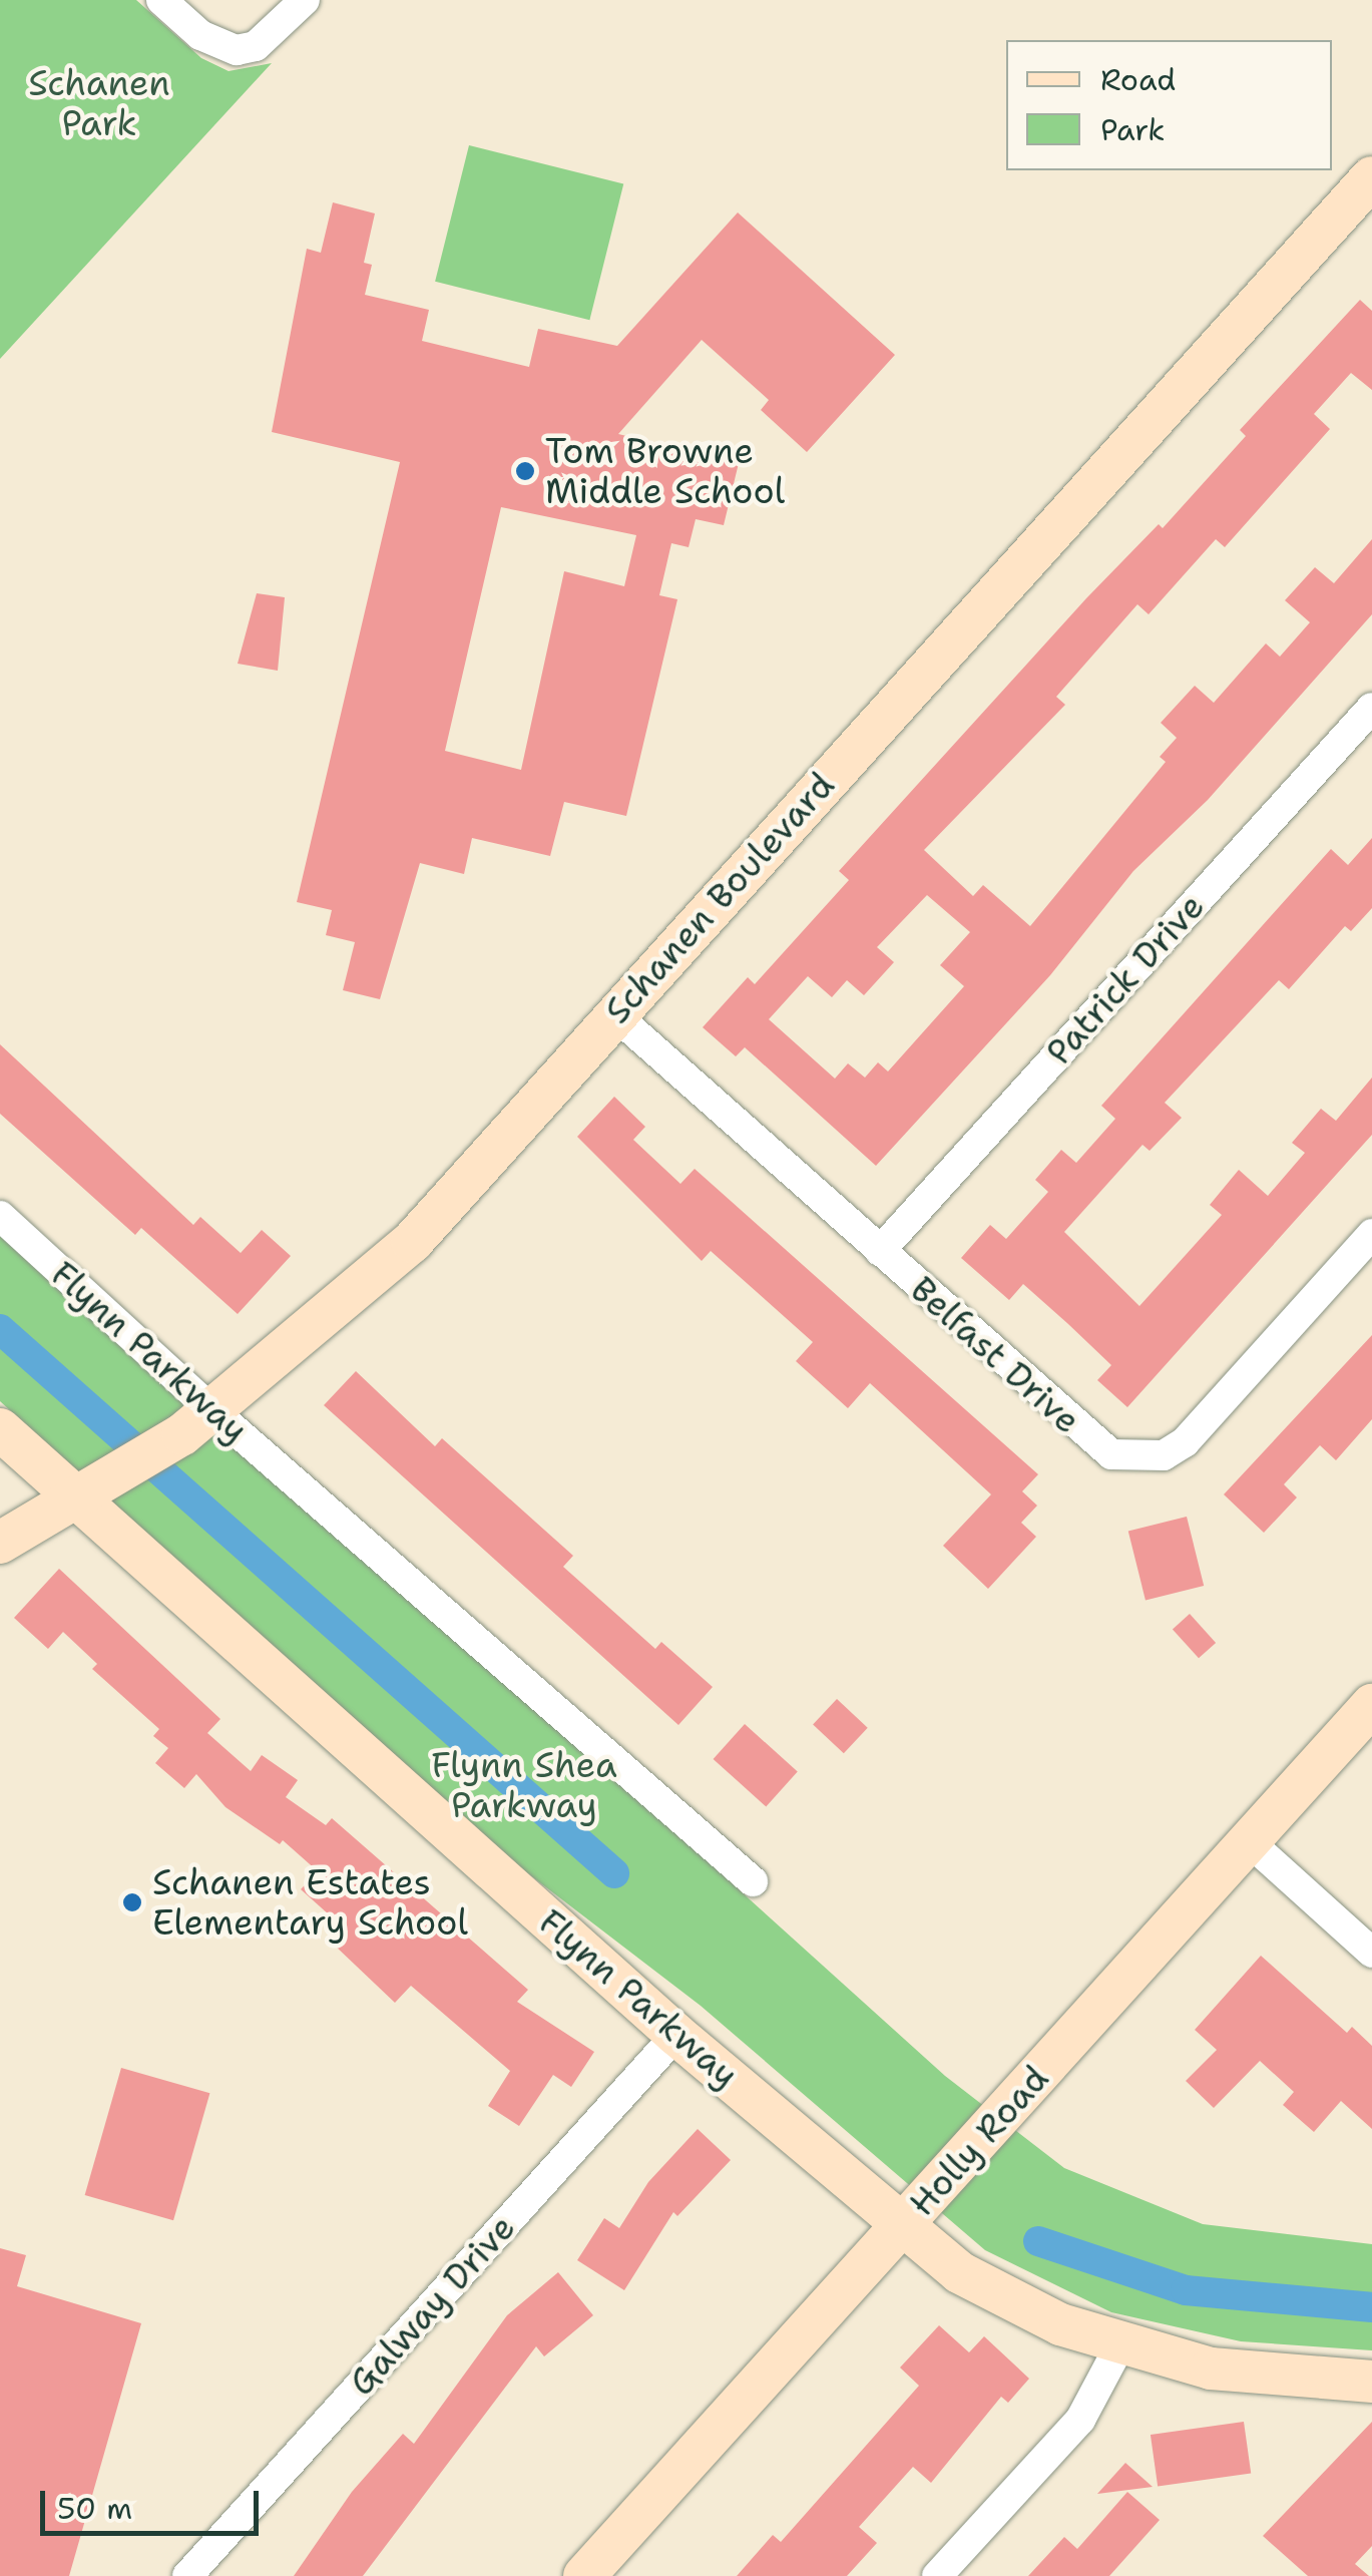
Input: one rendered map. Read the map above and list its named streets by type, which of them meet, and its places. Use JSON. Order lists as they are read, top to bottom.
{
  "streets": {
    "street": [
      "Schanen Boulevard",
      "Patrick Drive",
      "Flynn Parkway",
      "Belfast Drive",
      "Holly Road",
      "Galway Drive"
    ]
  },
  "crossings": [
    ["Schanen Boulevard", "Flynn Parkway"],
    ["Schanen Boulevard", "Belfast Drive"],
    ["Patrick Drive", "Belfast Drive"],
    ["Flynn Parkway", "Holly Road"],
    ["Flynn Parkway", "Galway Drive"]
  ],
  "parks": ["Schanen Park", "Flynn Shea Parkway"],
  "places": ["Tom Browne Middle School", "Schanen Estates Elementary School"],
  "legend": ["Road", "Park"],
  "scale_bar": "50 m"
}
